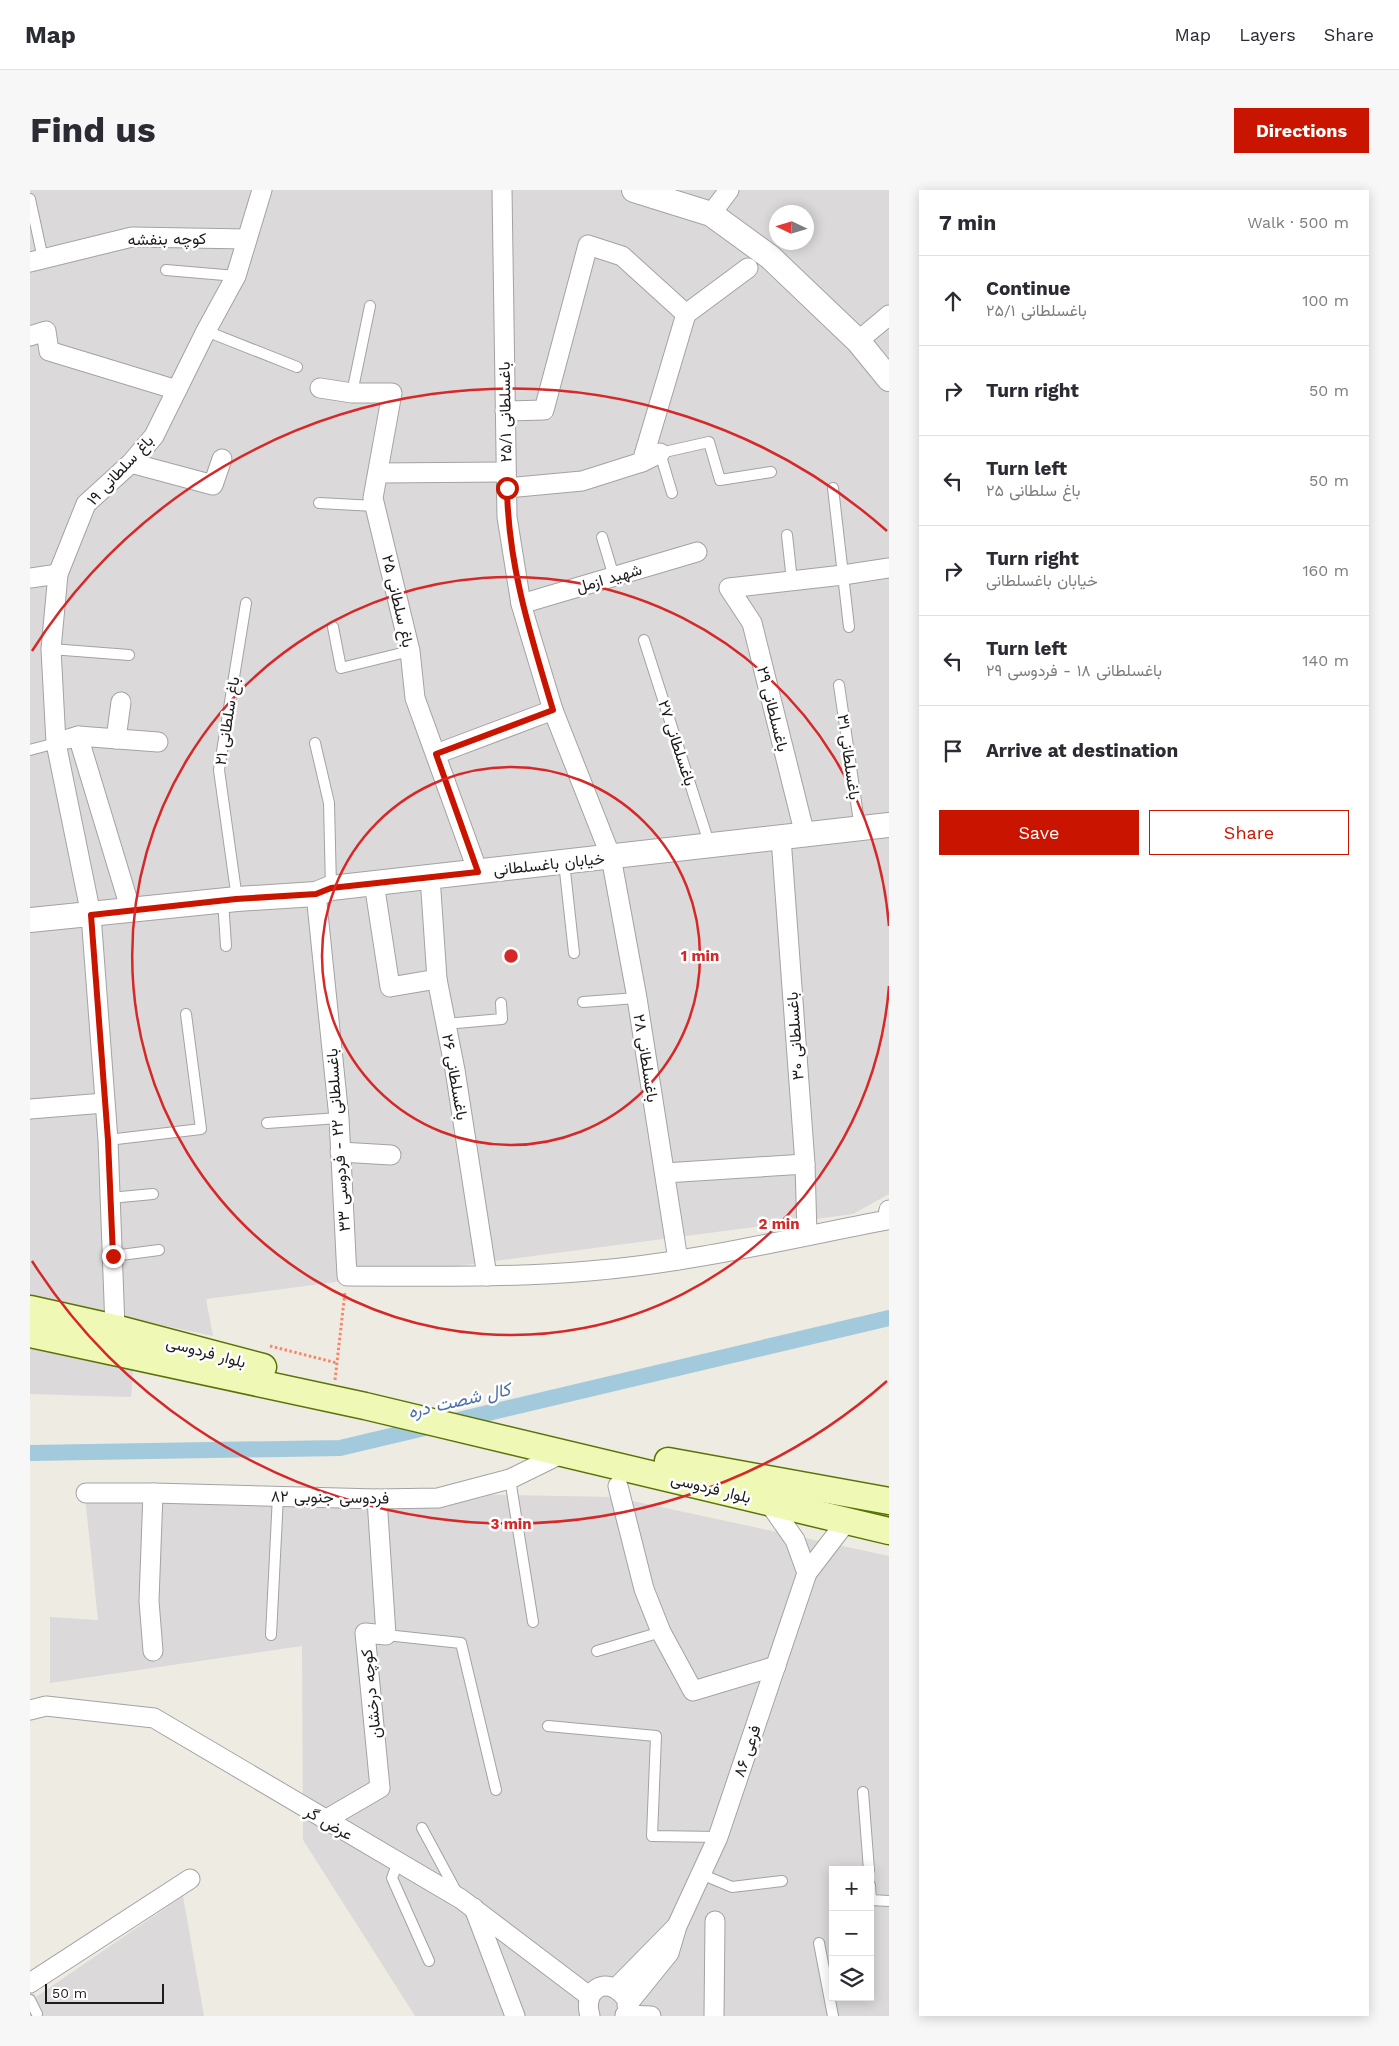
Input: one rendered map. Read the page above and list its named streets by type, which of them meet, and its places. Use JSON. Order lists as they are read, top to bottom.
{
  "streets": {
    "main road": ["بلوار فردوسی"],
    "street": [
      "کوچه بنفشه",
      "باغسلطانی ۲۵/۱",
      "باغ سلطانی ۱۹",
      "شهید ازمل",
      "باغ سلطانی ۲۵",
      "باغسلطانی ۲۹",
      "خیابان باغسلطانی",
      "باغسلطانی ۳۰",
      "باغسلطانی ۲۸",
      "باغسلطانی ۲۶",
      "باغسلطانی ۲۲ - فردوسی ۳۳",
      "فردوسی جنوبی ۸۲",
      "کوچه درخشان",
      "فرعی ۸۶",
      "عرض گر"
    ],
    "lane": ["باغ سلطانی ۲۱", "باغسلطانی ۲۷", "باغسلطانی ۳۱"]
  },
  "crossings": [
    ["کوچه بنفشه", "باغ سلطانی ۱۹"],
    ["باغسلطانی ۲۵/۱", "شهید ازمل"],
    ["باغسلطانی ۲۵/۱", "خیابان باغسلطانی"],
    ["باغسلطانی ۲۵/۱", "باغسلطانی ۲۸"],
    ["باغ سلطانی ۱۹", "خیابان باغسلطانی"],
    ["باغ سلطانی ۱۹", "بلوار فردوسی"],
    ["باغ سلطانی ۲۵", "خیابان باغسلطانی"],
    ["باغسلطانی ۲۹", "خیابان باغسلطانی"],
    ["باغ سلطانی ۲۱", "خیابان باغسلطانی"],
    ["باغسلطانی ۲۷", "خیابان باغسلطانی"],
    ["باغسلطانی ۳۱", "خیابان باغسلطانی"],
    ["خیابان باغسلطانی", "باغسلطانی ۳۰"],
    ["خیابان باغسلطانی", "باغسلطانی ۲۸"],
    ["خیابان باغسلطانی", "باغسلطانی ۲۶"],
    ["خیابان باغسلطانی", "باغسلطانی ۲۲ - فردوسی ۳۳"],
    ["بلوار فردوسی", "فردوسی جنوبی ۸۲"],
    ["بلوار فردوسی", "فرعی ۸۶"],
    ["فردوسی جنوبی ۸۲", "کوچه درخشان"],
    ["کوچه درخشان", "عرض گر"]
  ],
  "water": ["کال شصت دره"],
  "scale_bar": "50 m",
  "north": "left",
  "page": {
    "header": "Map",
    "nav": ["Map", "Layers", "Share"],
    "buttons": [
      "Directions",
      ["Save", "Share"]
    ],
    "title": "Find us",
    "heading": ["7 min", "Walk · 500 m"],
    "list": [
      ["Continue", "باغسلطانی ۲۵/۱", "100 m"],
      ["Turn right", "50 m"],
      ["Turn left", "باغ سلطانی ۲۵", "50 m"],
      ["Turn right", "خیابان باغسلطانی", "160 m"],
      ["Turn left", "باغسلطانی ۱۸ - فردوسی ۲۹", "140 m"],
      "Arrive at destination"
    ],
    "map_buttons": ["+", "−"],
    "scale": "50 m"
  },
  "rings": ["1 min", "2 min", "3 min"]
}
